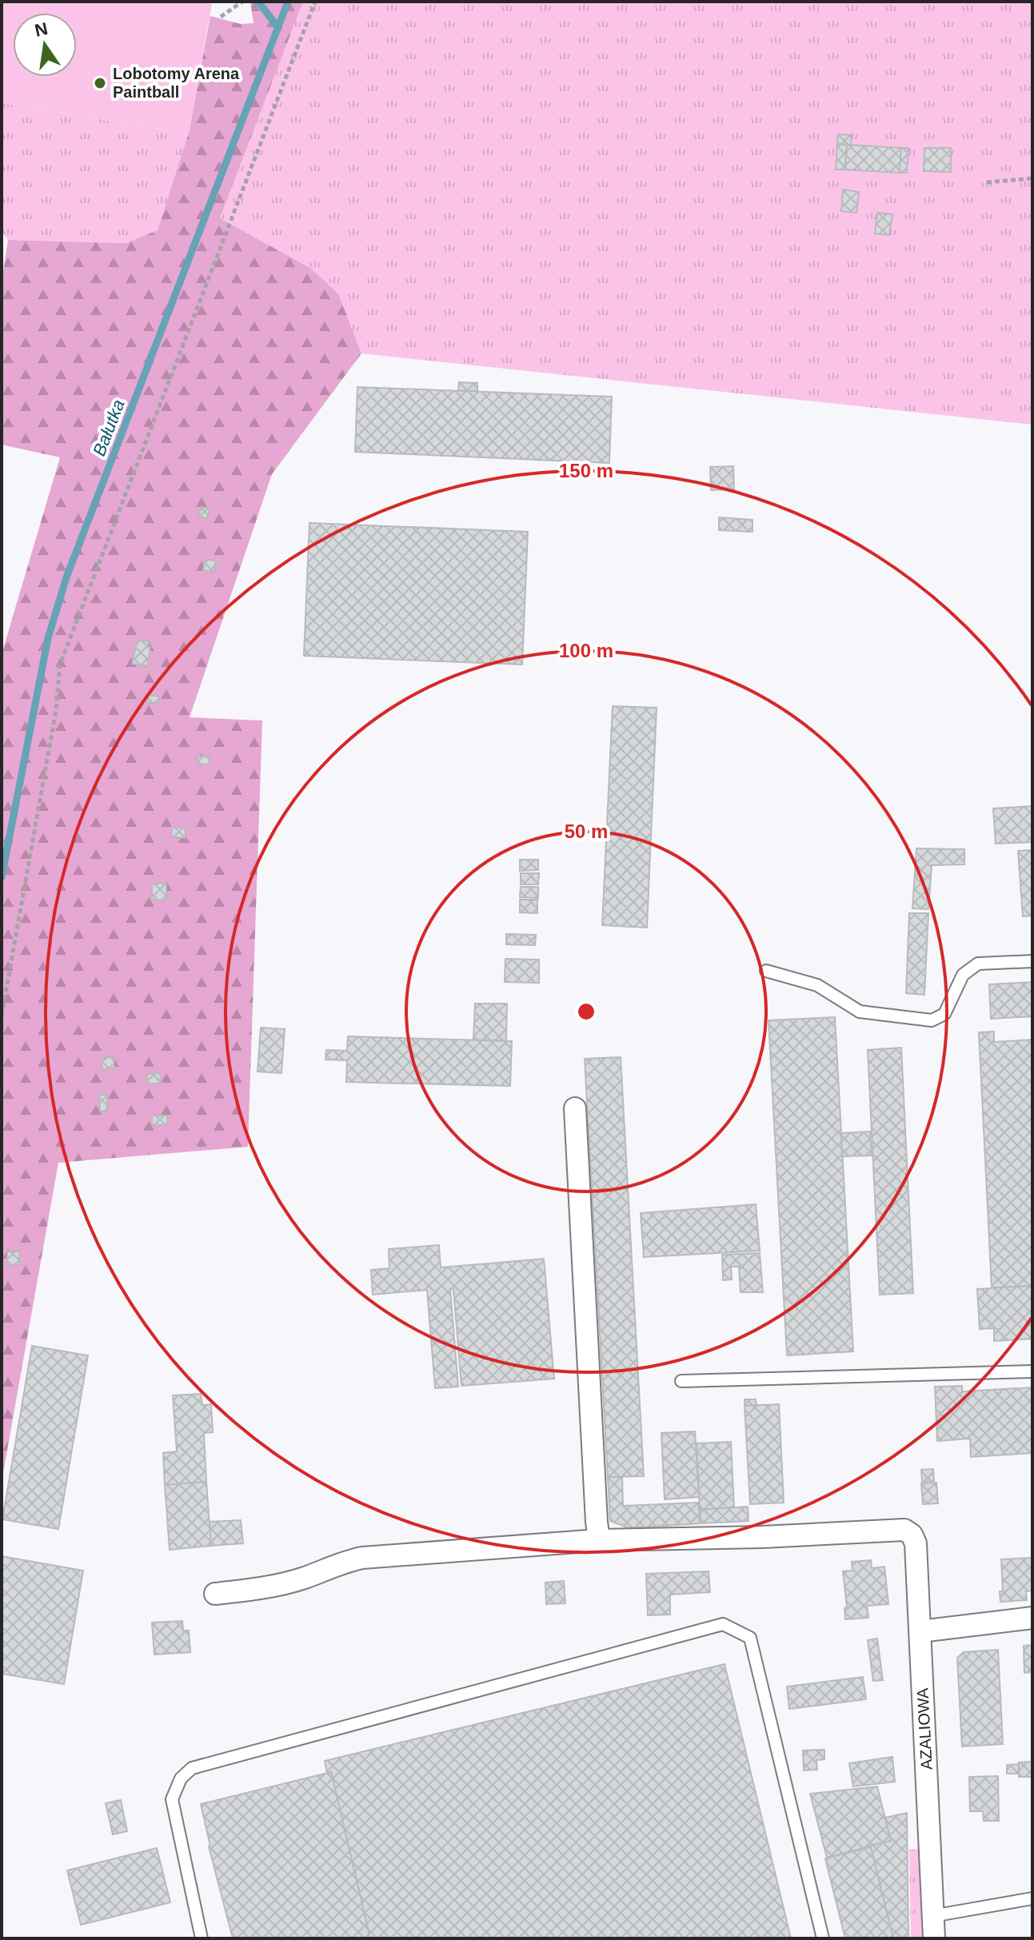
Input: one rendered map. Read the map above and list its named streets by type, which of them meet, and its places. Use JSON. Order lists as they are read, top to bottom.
{
  "streets": {
    "street": ["AZALIOWA"]
  },
  "water": ["Bałutka"],
  "places": ["Lobotomy Arena Paintball"],
  "north": "top",
  "rings": ["150 m", "100 m", "50 m"]
}
